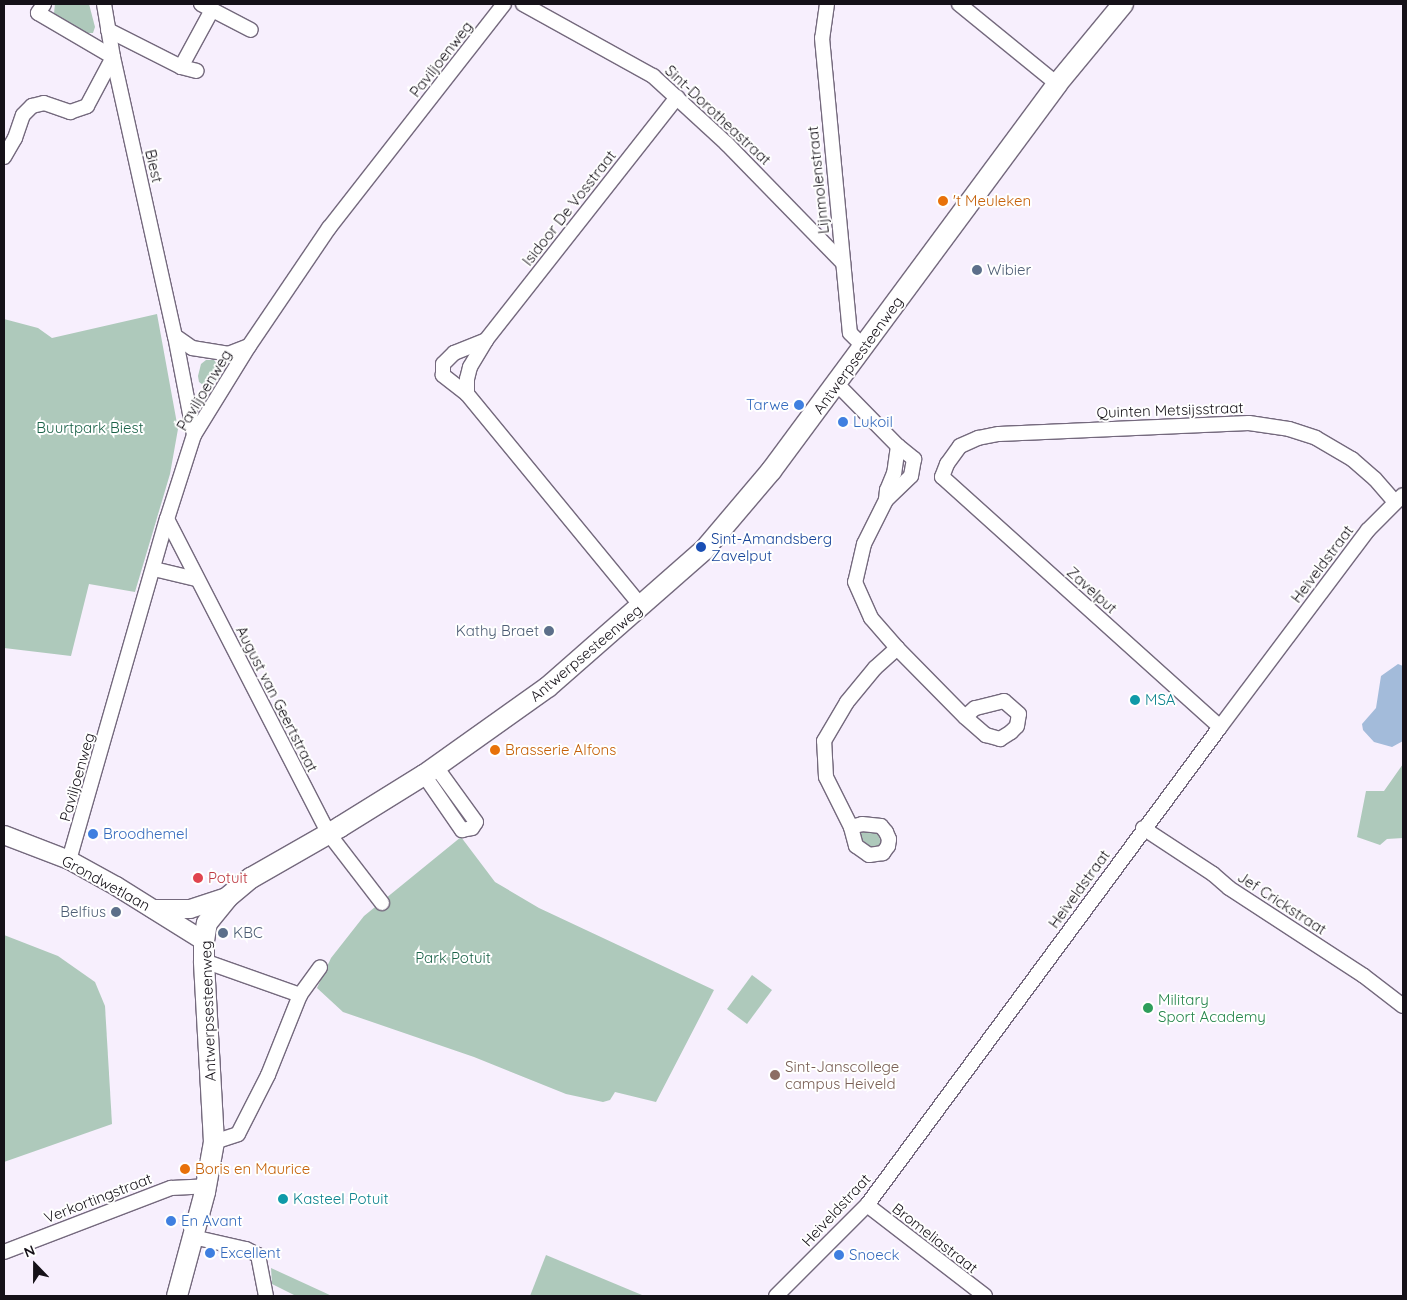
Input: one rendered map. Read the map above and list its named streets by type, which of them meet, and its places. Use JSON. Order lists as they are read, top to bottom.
{
  "streets": {
    "main road": ["Antwerpsesteenweg"],
    "street": [
      "Paviljoenweg",
      "Sint-Dorotheastraat",
      "Biest",
      "Lijnmolenstraat",
      "Isidoor De Vosstraat",
      "Quinten Metsijsstraat",
      "Heiveldstraat",
      "Zavelput",
      "August van Geertstraat",
      "Grondwetlaan",
      "Jef Crickstraat",
      "Verkortingstraat",
      "Bromeliastraat"
    ]
  },
  "crossings": [
    ["Paviljoenweg", "Biest"],
    ["Paviljoenweg", "August van Geertstraat"],
    ["Paviljoenweg", "Grondwetlaan"],
    ["Sint-Dorotheastraat", "Lijnmolenstraat"],
    ["Sint-Dorotheastraat", "Isidoor De Vosstraat"],
    ["Lijnmolenstraat", "Antwerpsesteenweg"],
    ["Isidoor De Vosstraat", "Antwerpsesteenweg"],
    ["Antwerpsesteenweg", "August van Geertstraat"],
    ["Antwerpsesteenweg", "Grondwetlaan"],
    ["Antwerpsesteenweg", "Verkortingstraat"],
    ["Quinten Metsijsstraat", "Heiveldstraat"],
    ["Quinten Metsijsstraat", "Zavelput"],
    ["Heiveldstraat", "Zavelput"],
    ["Heiveldstraat", "Jef Crickstraat"],
    ["Heiveldstraat", "Bromeliastraat"]
  ],
  "parks": ["Buurtpark Biest", "Park Potuit"],
  "places": [
    "'t Meuleken",
    "Wibier",
    "Tarwe",
    "Lukoil",
    "Sint-Amandsberg Zavelput",
    "Kathy Braet",
    "MSA",
    "Brasserie Alfons",
    "Broodhemel",
    "Potuit",
    "Belfius",
    "KBC",
    "Military Sport Academy",
    "Sint-Janscollege campus Heiveld",
    "Boris en Maurice",
    "Kasteel Potuit",
    "En Avant",
    "Excellent",
    "Snoeck"
  ],
  "north": "top"
}
